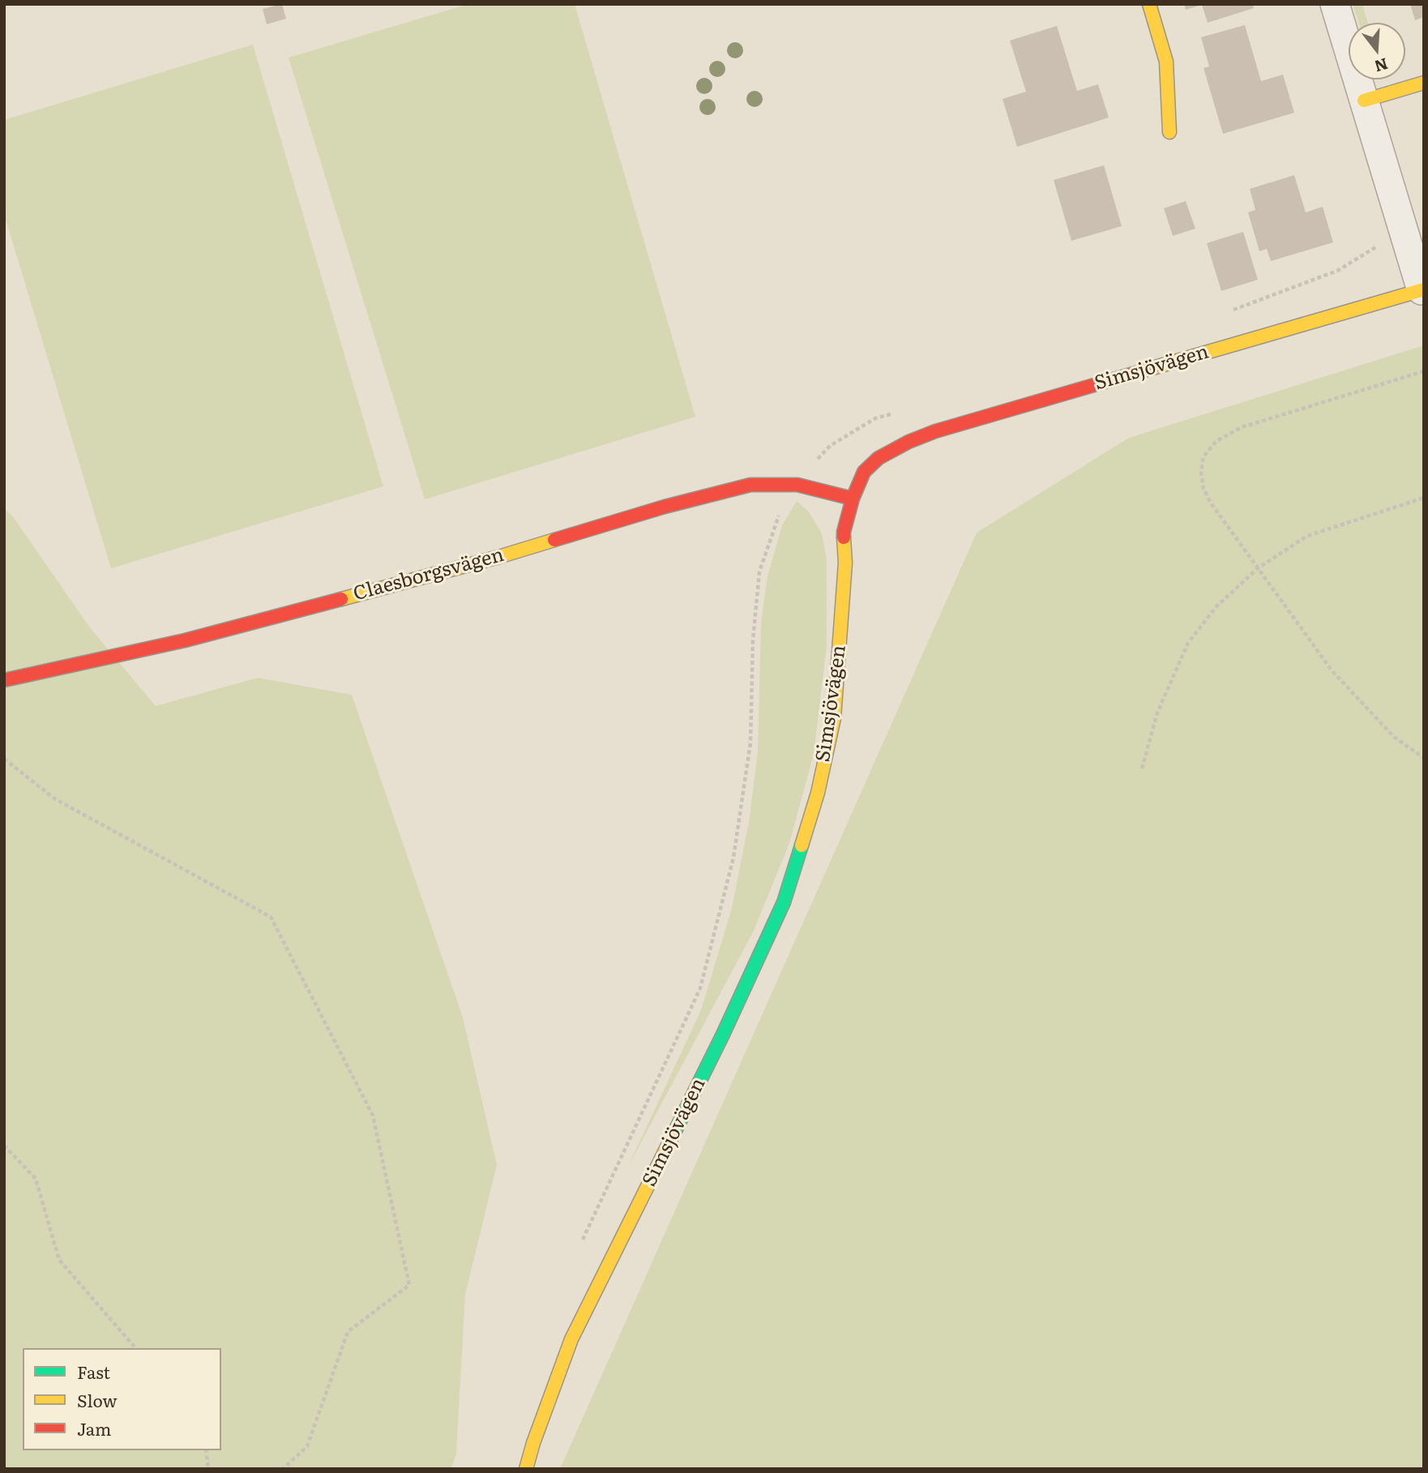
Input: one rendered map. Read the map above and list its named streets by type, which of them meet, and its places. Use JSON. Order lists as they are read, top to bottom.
{
  "streets": {
    "street": ["Simsjövägen", "Claesborgsvägen"]
  },
  "crossings": [
    ["Simsjövägen", "Claesborgsvägen"]
  ],
  "legend": ["Fast", "Slow", "Jam"],
  "north": "bottom"
}
